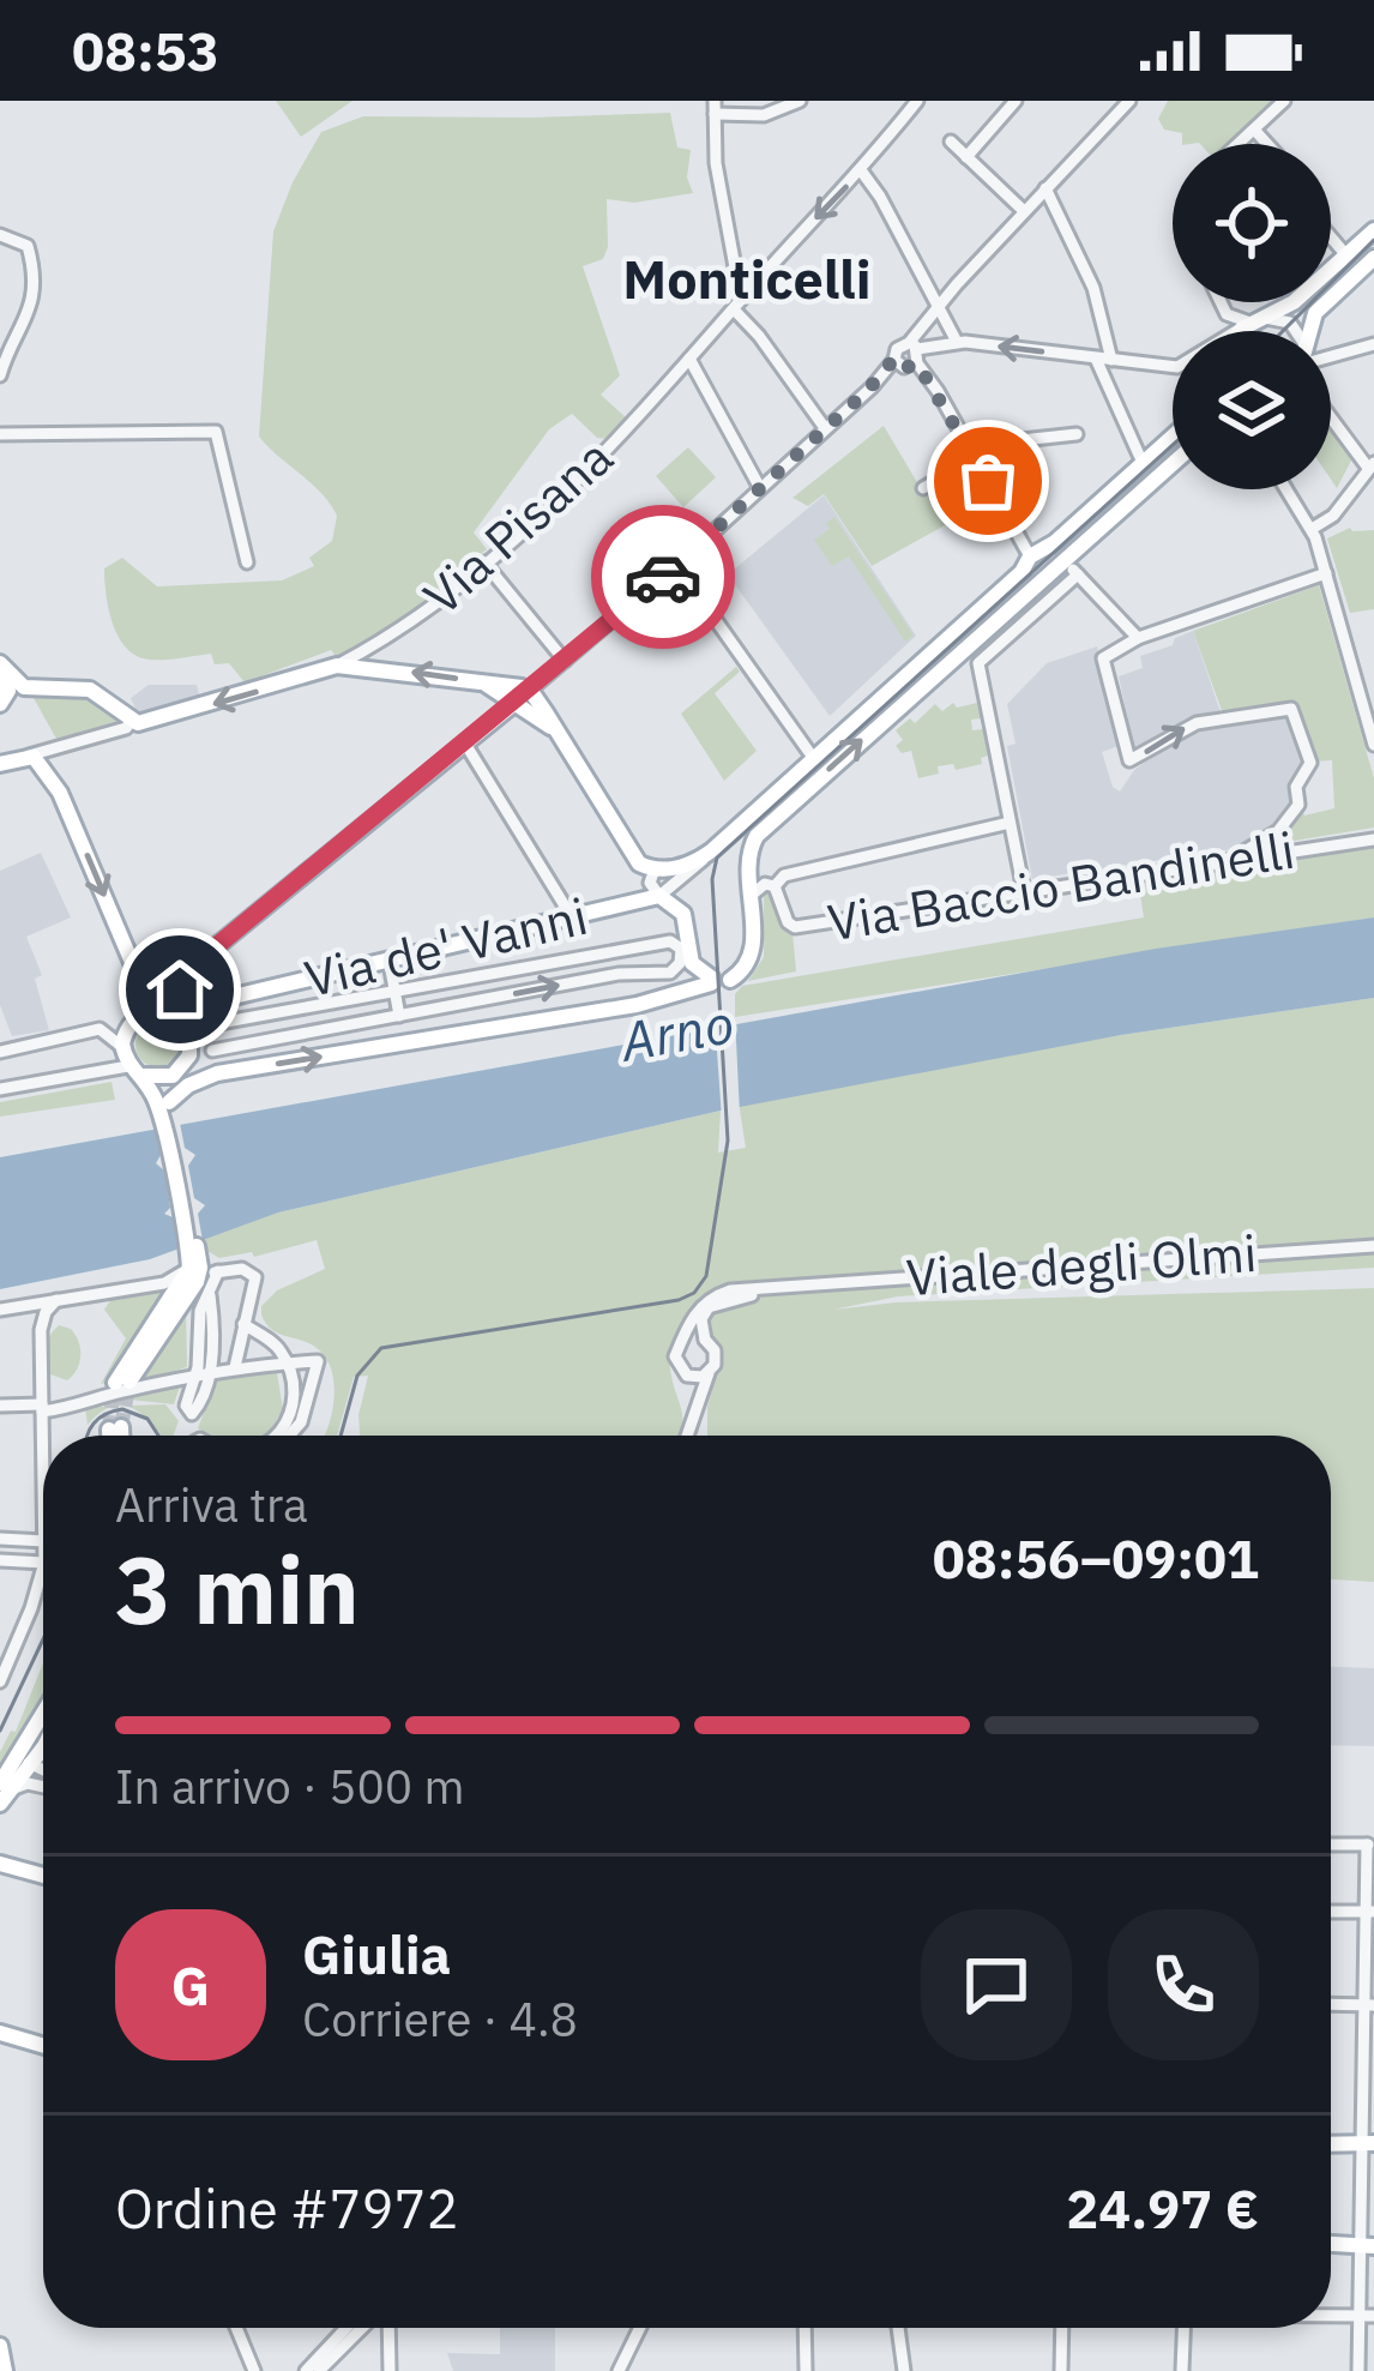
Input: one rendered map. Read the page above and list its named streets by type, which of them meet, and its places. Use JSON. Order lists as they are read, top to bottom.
{
  "streets": {
    "main road": ["Via Pisana", "Via de' Vanni"],
    "street": ["Via Baccio Bandinelli", "Viale degli Olmi"]
  },
  "districts": ["Monticelli"],
  "water": ["Arno"],
  "page": {
    "status": "08:53",
    "heading": ["3 min", "Arriva tra", "08:56–09:01"],
    "panel": [
      "Giulia",
      "Corriere · 4.8",
      "Ordine #7972",
      "24.97 €"
    ],
    "bar": "In arrivo · 500 m",
    "round": "G"
  }
}
